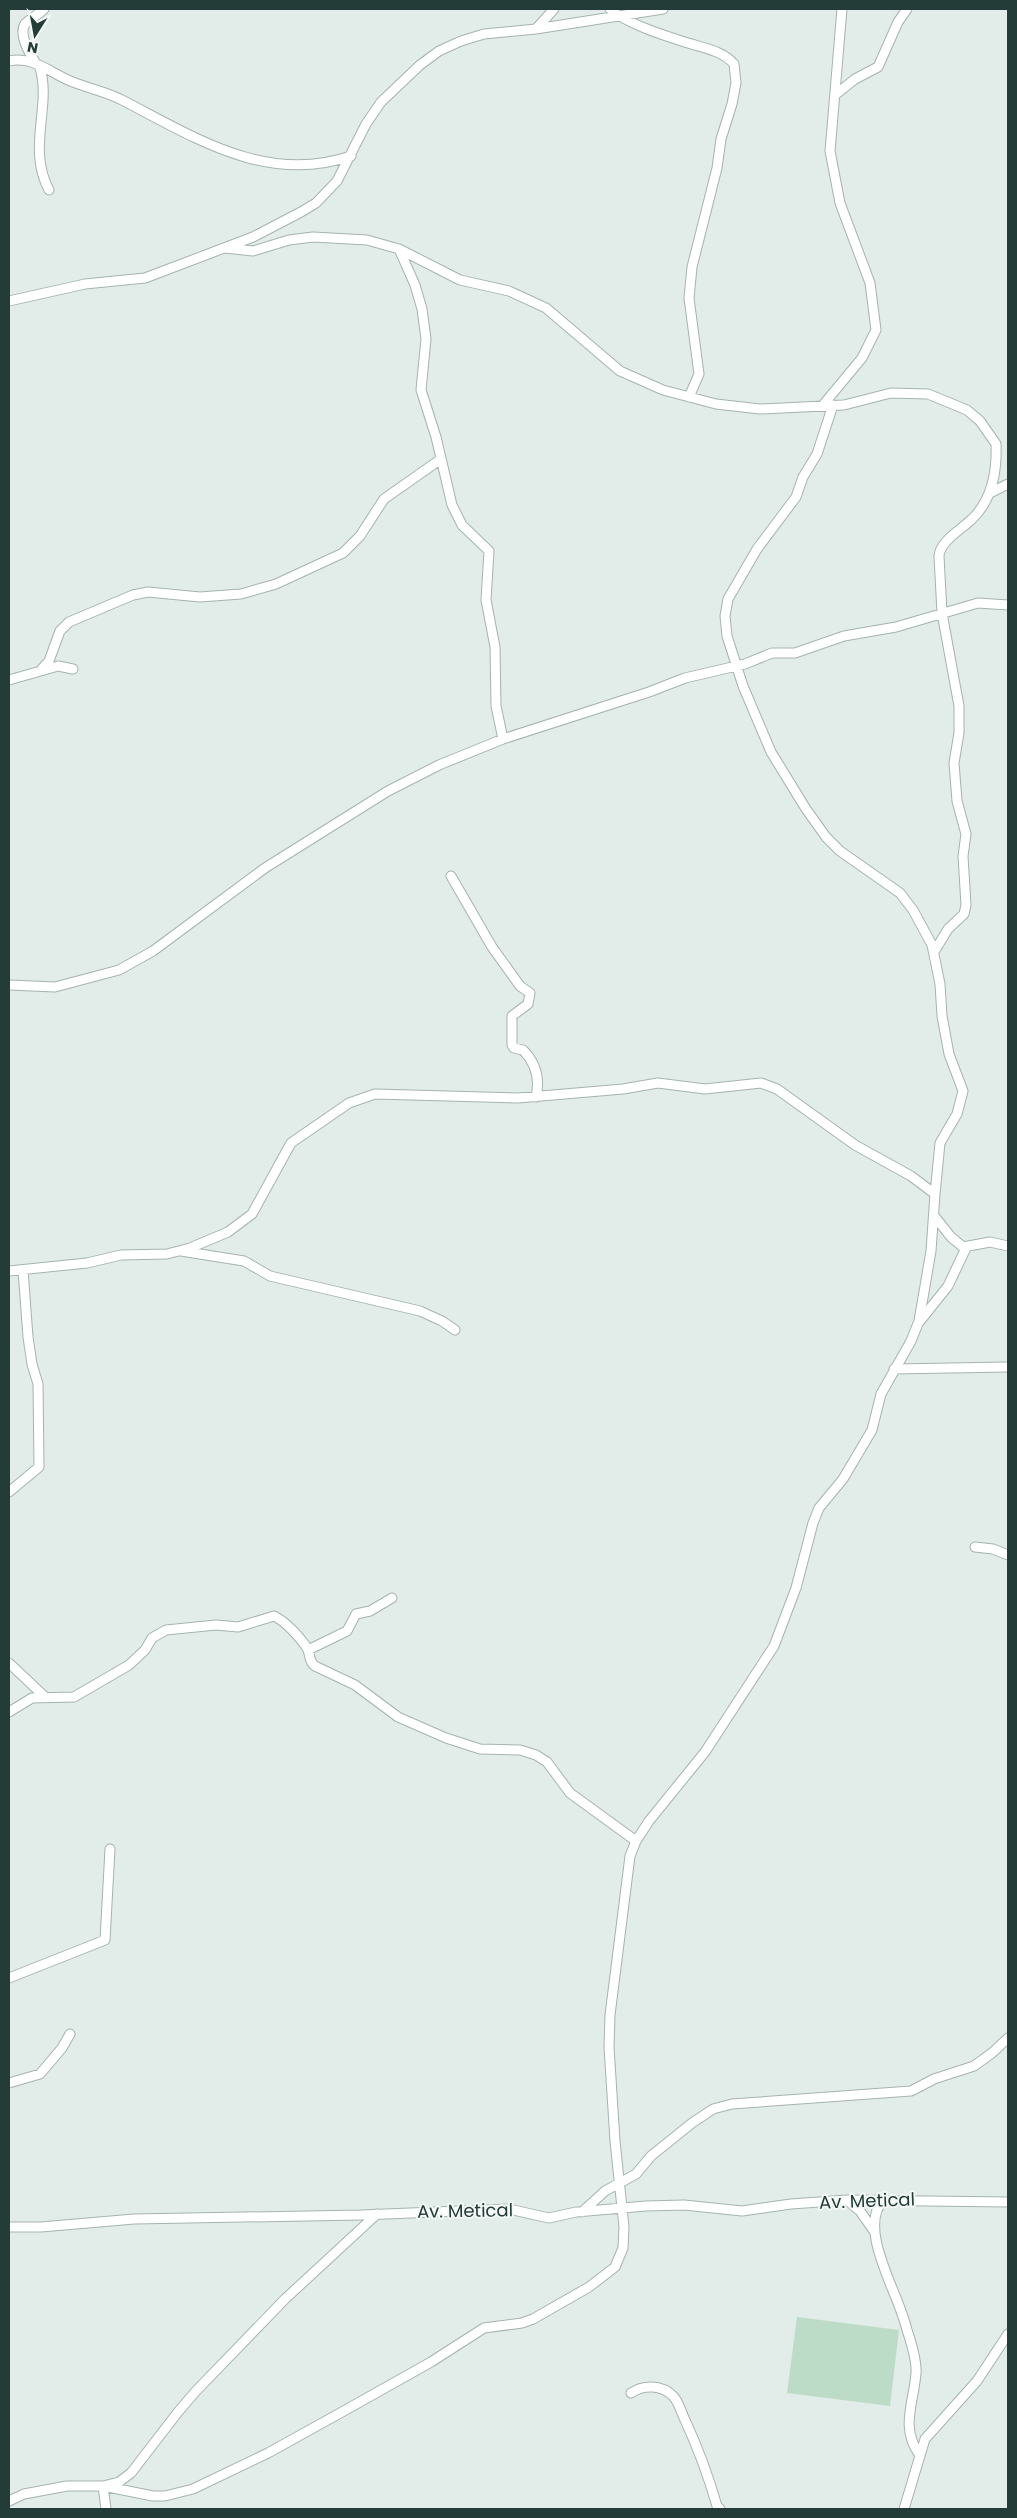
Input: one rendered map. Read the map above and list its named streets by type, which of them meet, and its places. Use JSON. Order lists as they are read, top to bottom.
{
  "streets": {
    "street": ["Av. Metical"]
  },
  "north": "bottom"
}
